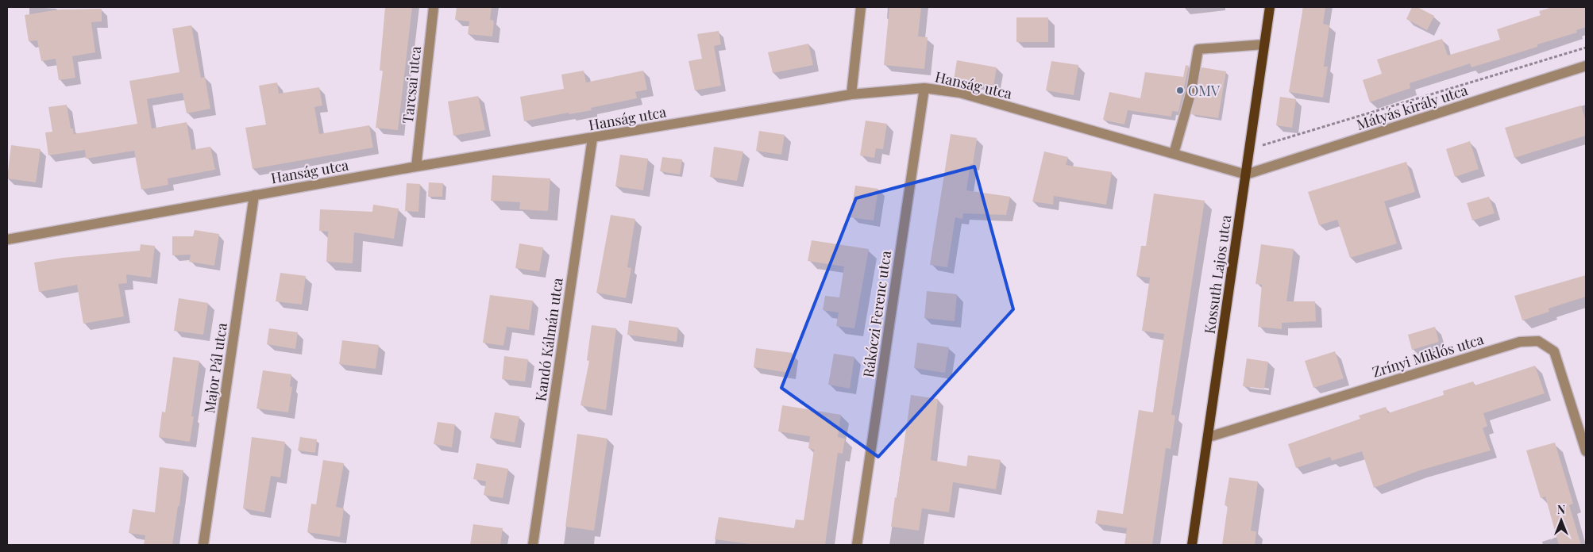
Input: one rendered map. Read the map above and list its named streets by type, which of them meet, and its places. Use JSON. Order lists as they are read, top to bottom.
{
  "streets": {
    "main road": ["Kossuth Lajos utca"],
    "street": [
      "Tarcsai utca",
      "Hanság utca",
      "Mátyás király utca",
      "Rákóczi Ferenc utca",
      "Kandó Kálmán utca",
      "Zrínyi Miklós utca",
      "Major Pál utca"
    ]
  },
  "crossings": [
    ["Tarcsai utca", "Hanság utca"],
    ["Hanság utca", "Mátyás király utca"],
    ["Hanság utca", "Kossuth Lajos utca"],
    ["Hanság utca", "Rákóczi Ferenc utca"],
    ["Hanság utca", "Kandó Kálmán utca"],
    ["Hanság utca", "Major Pál utca"],
    ["Mátyás király utca", "Kossuth Lajos utca"],
    ["Kossuth Lajos utca", "Zrínyi Miklós utca"]
  ],
  "places": ["OMV"],
  "north": "top"
}
